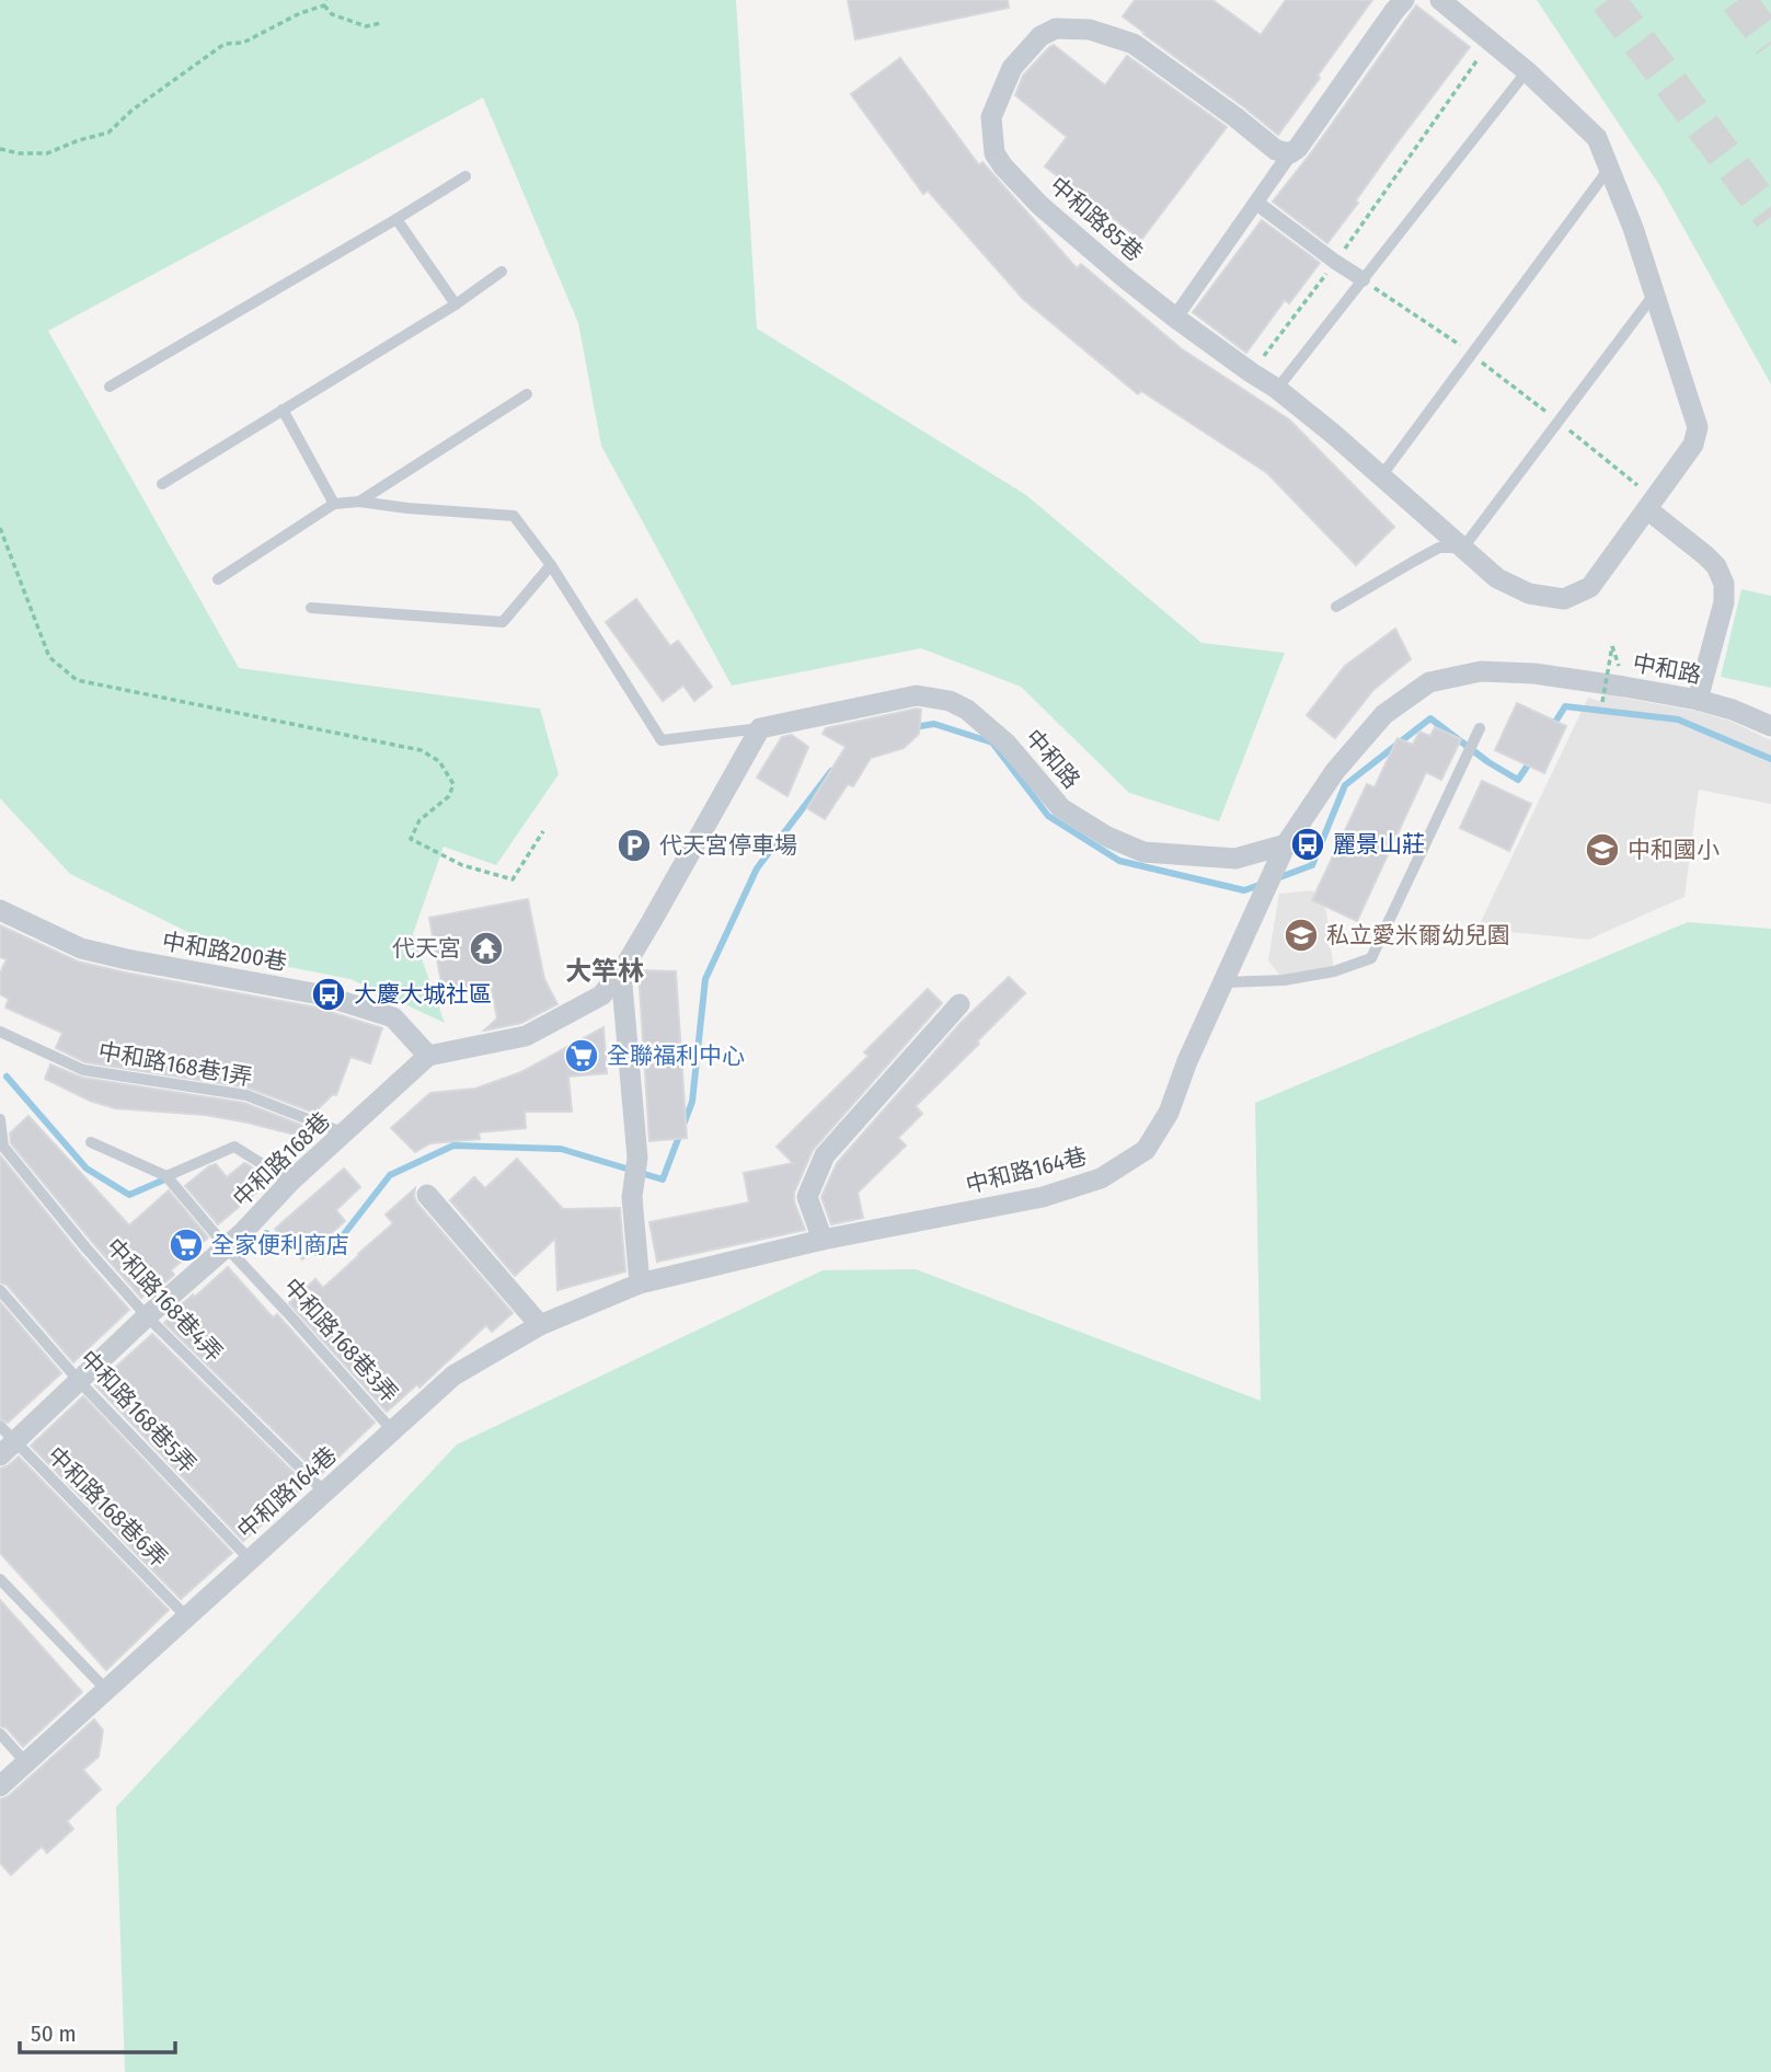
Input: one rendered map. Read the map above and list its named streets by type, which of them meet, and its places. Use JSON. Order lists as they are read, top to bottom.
{
  "streets": {
    "street": [
      "中和路85巷",
      "中和路",
      "中和路200巷",
      "中和路168巷",
      "中和路164巷"
    ],
    "lane": [
      "中和路168巷1弄",
      "中和路168巷4弄",
      "中和路168巷3弄",
      "中和路168巷5弄",
      "中和路168巷6弄"
    ]
  },
  "crossings": [
    ["中和路", "中和路164巷"],
    ["中和路200巷", "中和路168巷"],
    ["中和路168巷1弄", "中和路168巷"],
    ["中和路168巷", "中和路168巷4弄"],
    ["中和路168巷", "中和路168巷3弄"],
    ["中和路168巷", "中和路168巷5弄"],
    ["中和路168巷", "中和路168巷6弄"],
    ["中和路164巷", "中和路168巷4弄"],
    ["中和路164巷", "中和路168巷3弄"],
    ["中和路164巷", "中和路168巷5弄"],
    ["中和路164巷", "中和路168巷6弄"]
  ],
  "districts": ["大竿林"],
  "places": {
    "bus stop": ["麗景山莊", "大慶大城社區"],
    "parking": ["代天宮停車場"],
    "school or university": ["中和國小", "私立愛米爾幼兒園"],
    "temple": ["代天宮"],
    "supermarket": ["全聯福利中心", "全家便利商店"]
  },
  "scale_bar": "50 m"
}
